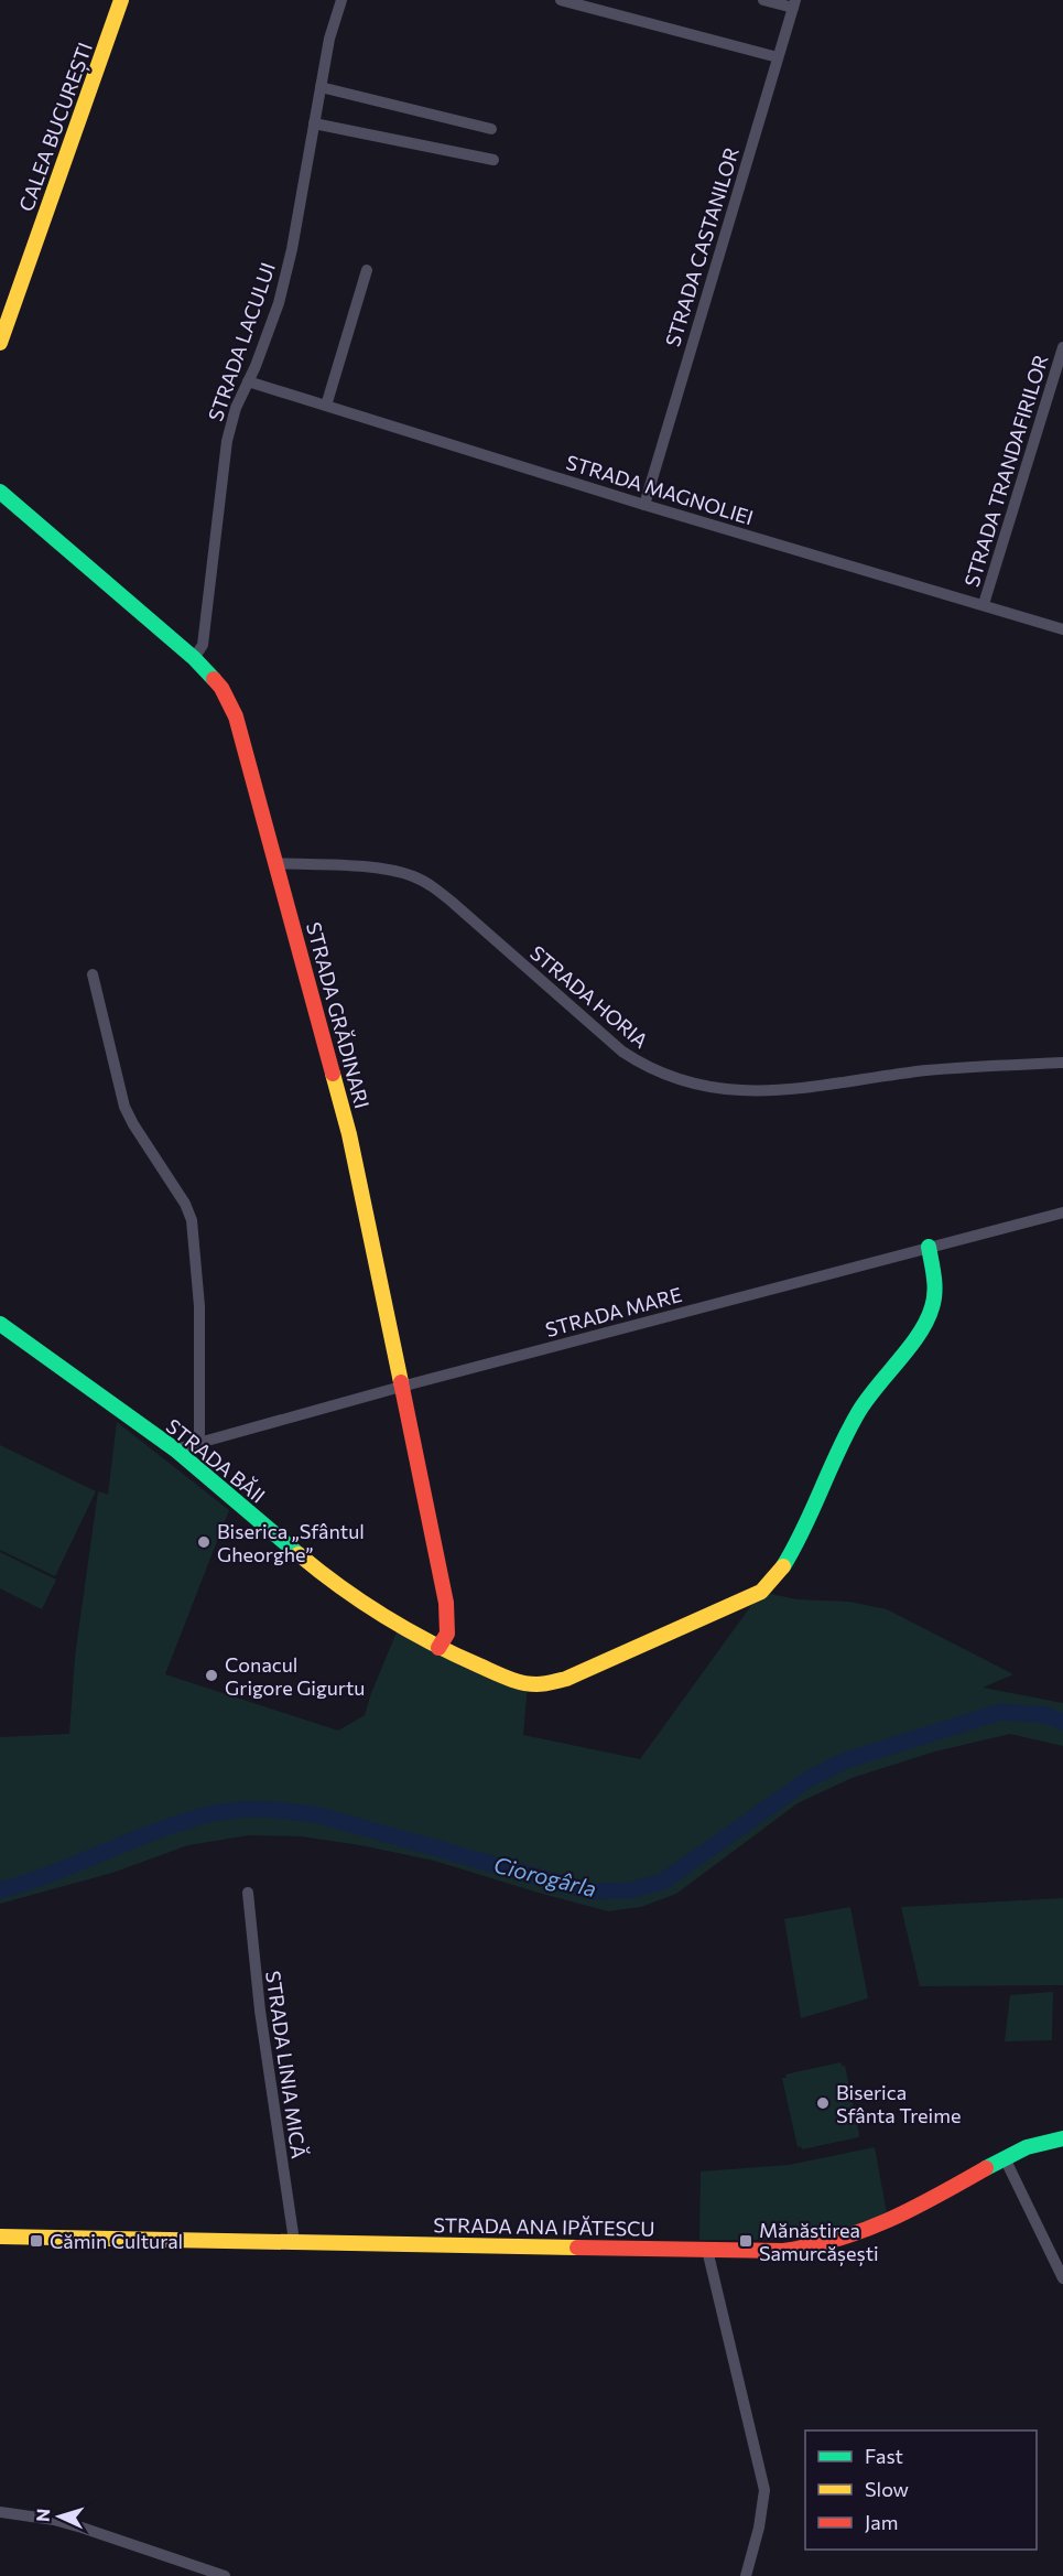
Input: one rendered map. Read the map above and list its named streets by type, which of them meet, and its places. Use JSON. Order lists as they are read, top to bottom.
{
  "streets": {
    "street": [
      "CALEA BUCUREȘTI",
      "STRADA CASTANILOR",
      "STRADA LACULUI",
      "STRADA TRANDAFIRILOR",
      "STRADA MAGNOLIEI",
      "STRADA HORIA",
      "STRADA GRĂDINARI",
      "STRADA MARE",
      "STRADA BĂII",
      "STRADA LINIA MICĂ",
      "STRADA ANA IPĂTESCU"
    ]
  },
  "crossings": [
    ["STRADA CASTANILOR", "STRADA MAGNOLIEI"],
    ["STRADA LACULUI", "STRADA MAGNOLIEI"],
    ["STRADA LACULUI", "STRADA GRĂDINARI"],
    ["STRADA TRANDAFIRILOR", "STRADA MAGNOLIEI"],
    ["STRADA HORIA", "STRADA GRĂDINARI"],
    ["STRADA GRĂDINARI", "STRADA MARE"],
    ["STRADA GRĂDINARI", "STRADA BĂII"],
    ["STRADA MARE", "STRADA BĂII"],
    ["STRADA LINIA MICĂ", "STRADA ANA IPĂTESCU"]
  ],
  "water": ["Ciorogârla"],
  "places": {
    "other": ["Biserica „Sfântul Gheorghe”", "Conacul Grigore Gigurtu", "Biserica Sfânta Treime"],
    "transit": ["Cămin Cultural", "Mănăstirea Samurcășești"]
  },
  "legend": ["Fast", "Slow", "Jam"],
  "north": "left"
}
